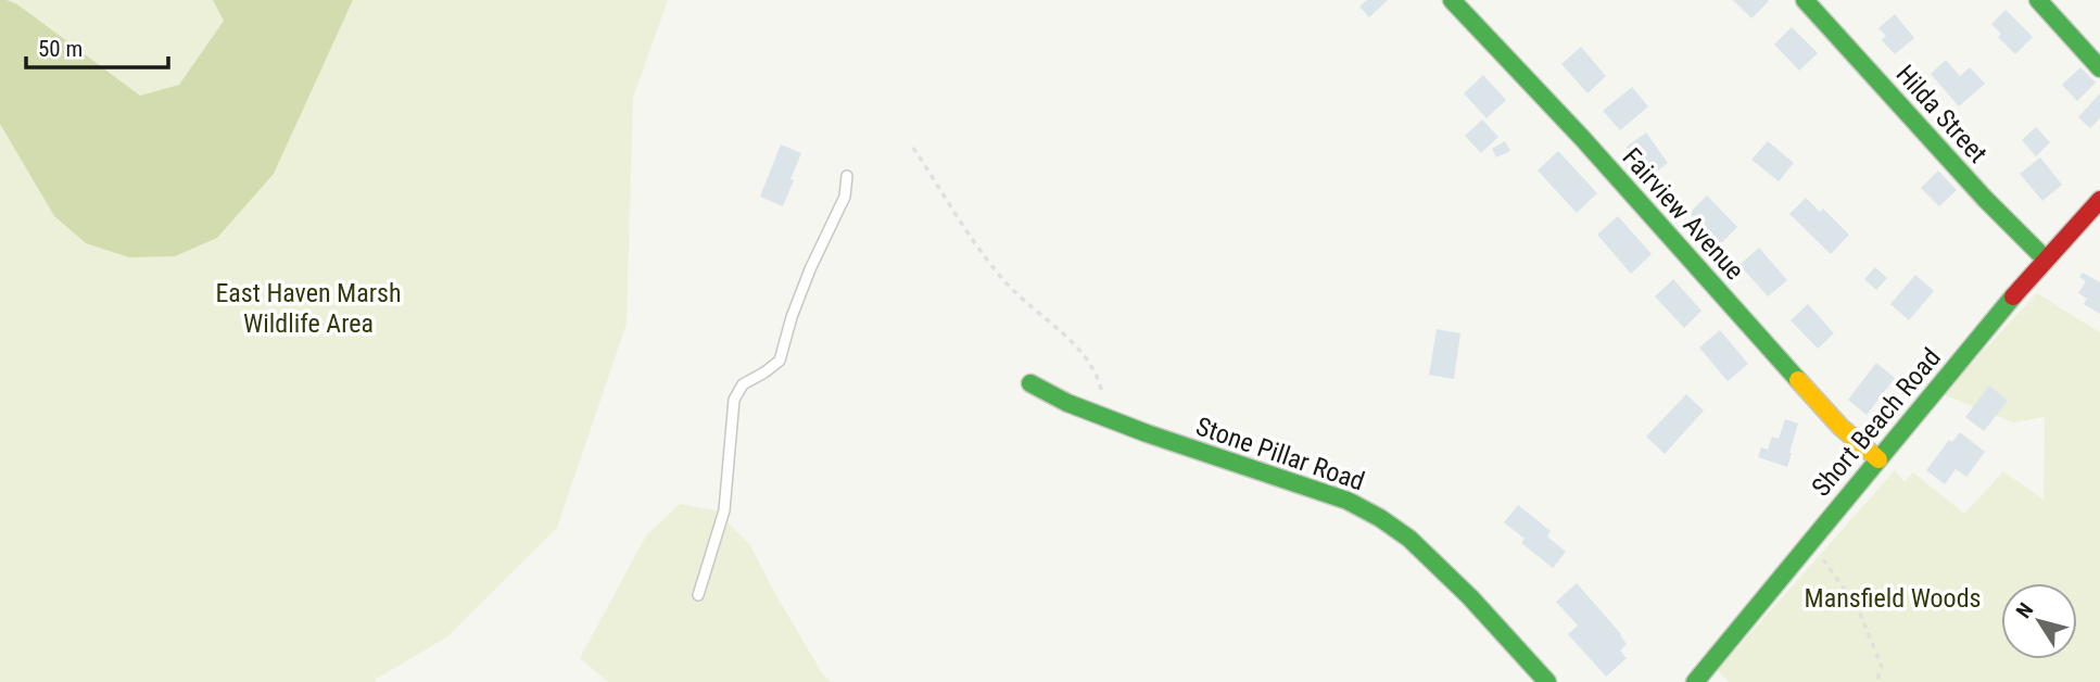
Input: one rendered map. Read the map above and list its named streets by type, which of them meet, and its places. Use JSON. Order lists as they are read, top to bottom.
{
  "streets": {
    "street": [
      "Hilda Street",
      "Fairview Avenue",
      "Short Beach Road",
      "Stone Pillar Road"
    ]
  },
  "crossings": [
    ["Hilda Street", "Short Beach Road"],
    ["Fairview Avenue", "Short Beach Road"]
  ],
  "parks": ["East Haven Marsh Wildlife Area", "Mansfield Woods"],
  "scale_bar": "50 m",
  "north": "top left"
}
